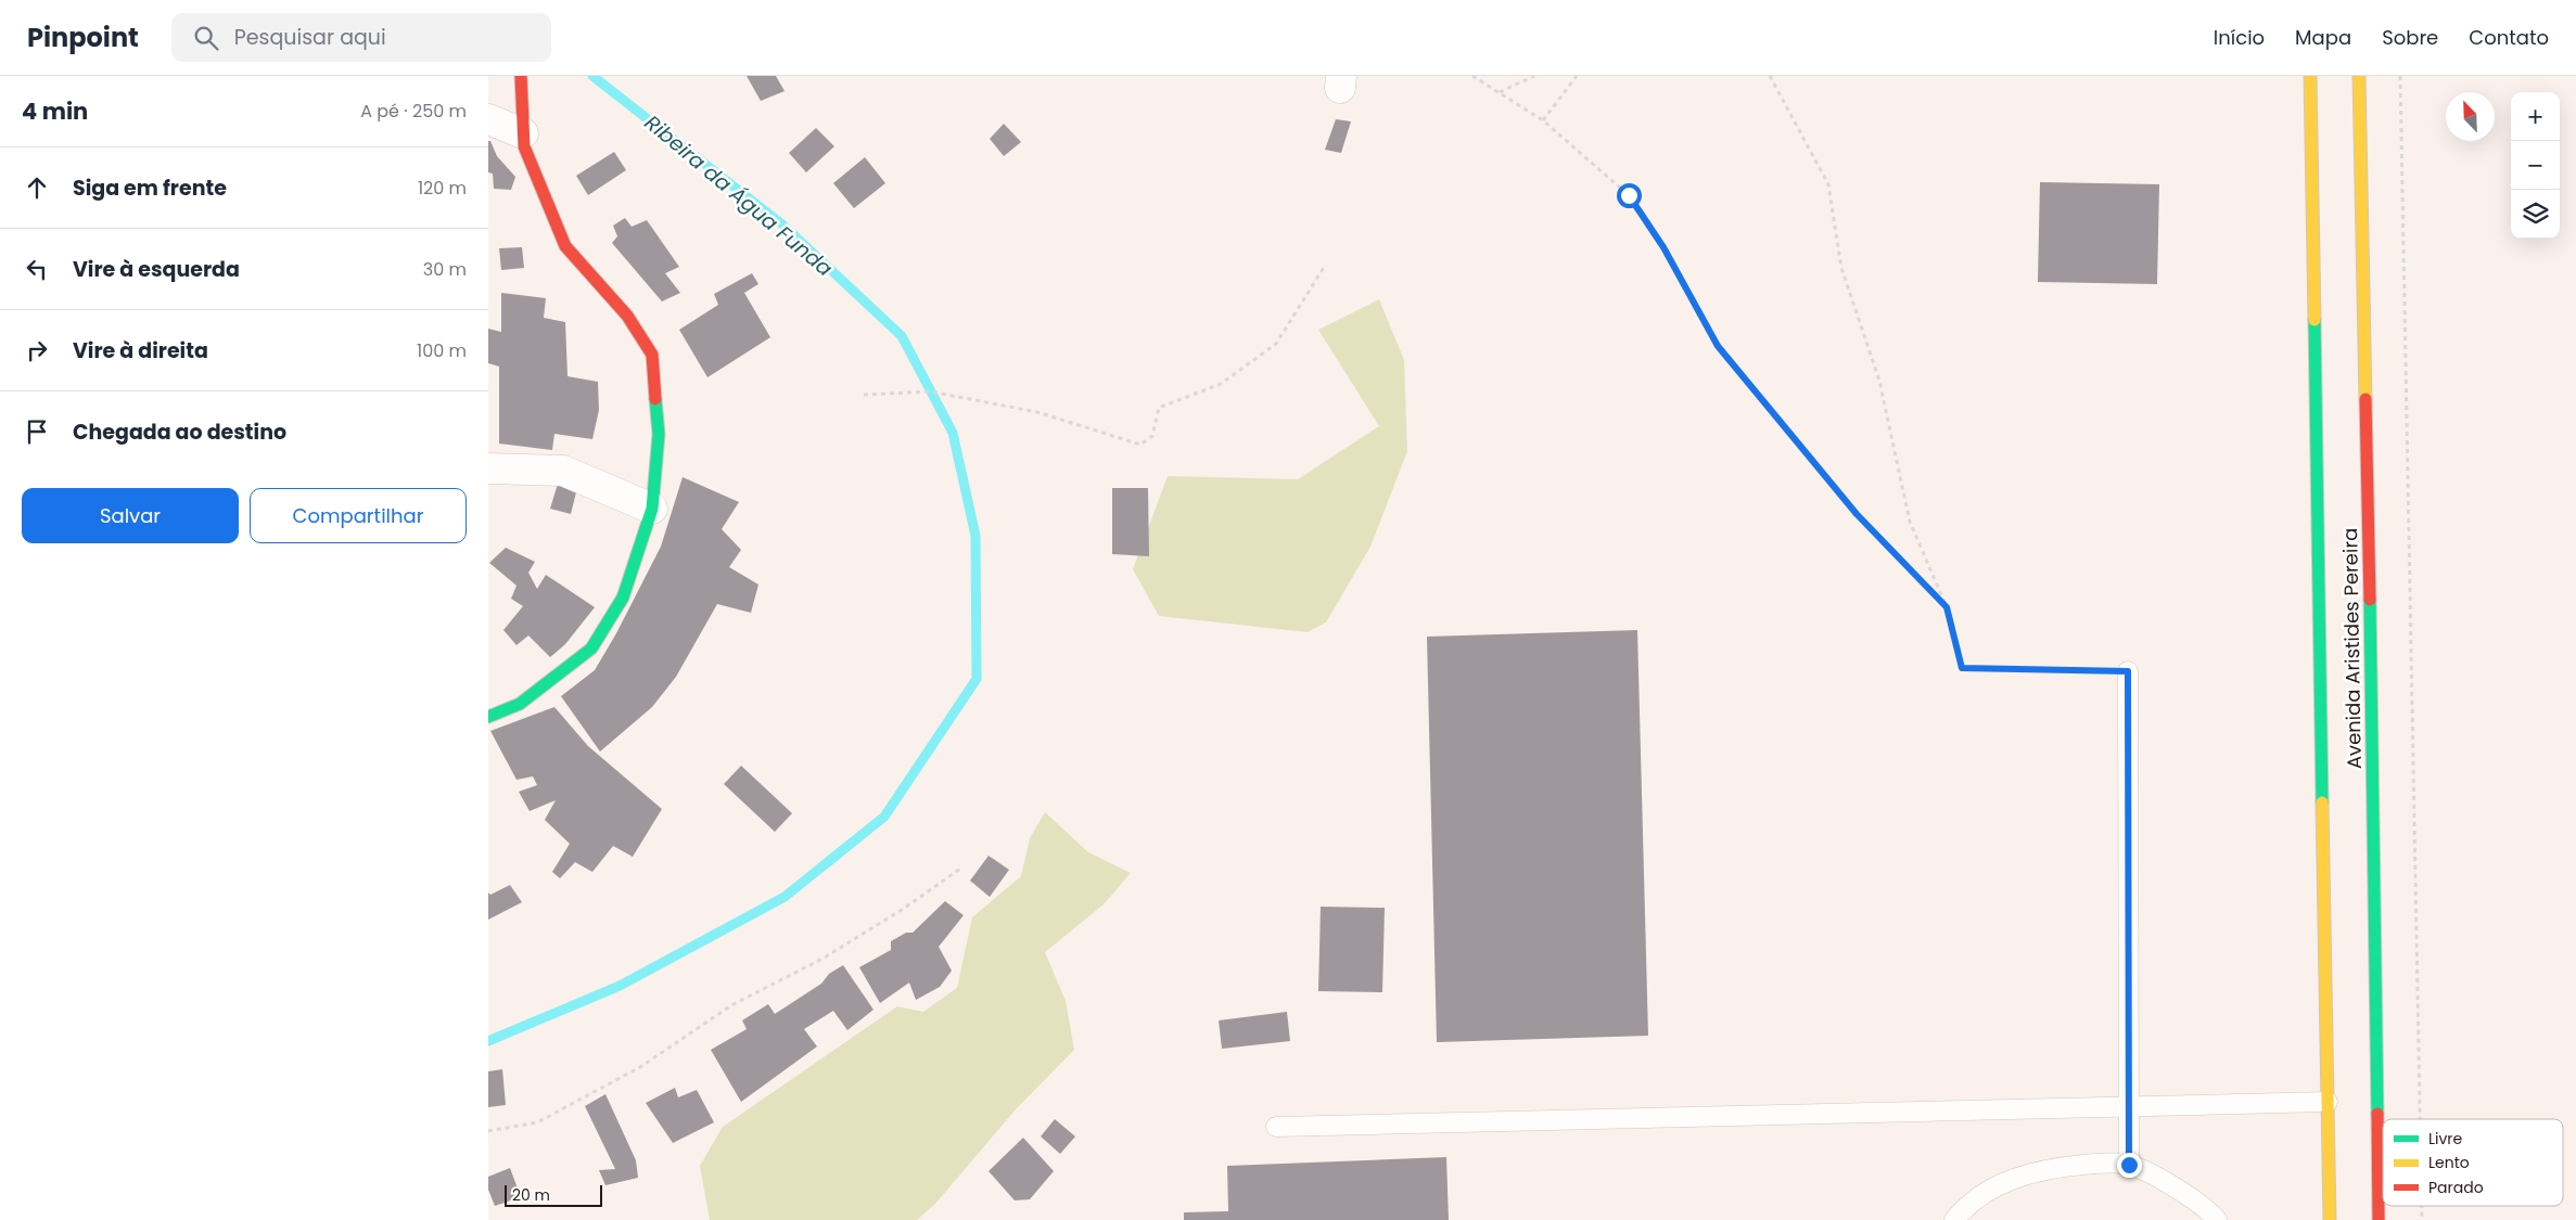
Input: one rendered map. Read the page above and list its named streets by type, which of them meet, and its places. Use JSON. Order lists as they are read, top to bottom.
{
  "streets": {
    "main road": ["Avenida Aristides Pereira"]
  },
  "water": ["Ribeira da Água Funda"],
  "legend": ["Livre", "Lento", "Parado"],
  "scale_bar": "20 m",
  "north": "top left",
  "page": {
    "header": "Pinpoint",
    "search": "Pesquisar aqui",
    "nav": [
      "Início",
      "Mapa",
      "Sobre",
      "Contato"
    ],
    "heading": ["4 min", "A pé · 250 m"],
    "map_buttons": ["+", "−"],
    "list": [
      ["Siga em frente", "120 m"],
      ["Vire à esquerda", "30 m"],
      ["Vire à direita", "100 m"],
      "Chegada ao destino"
    ],
    "buttons": ["Salvar", "Compartilhar"],
    "scale": "20 m"
  }
}
